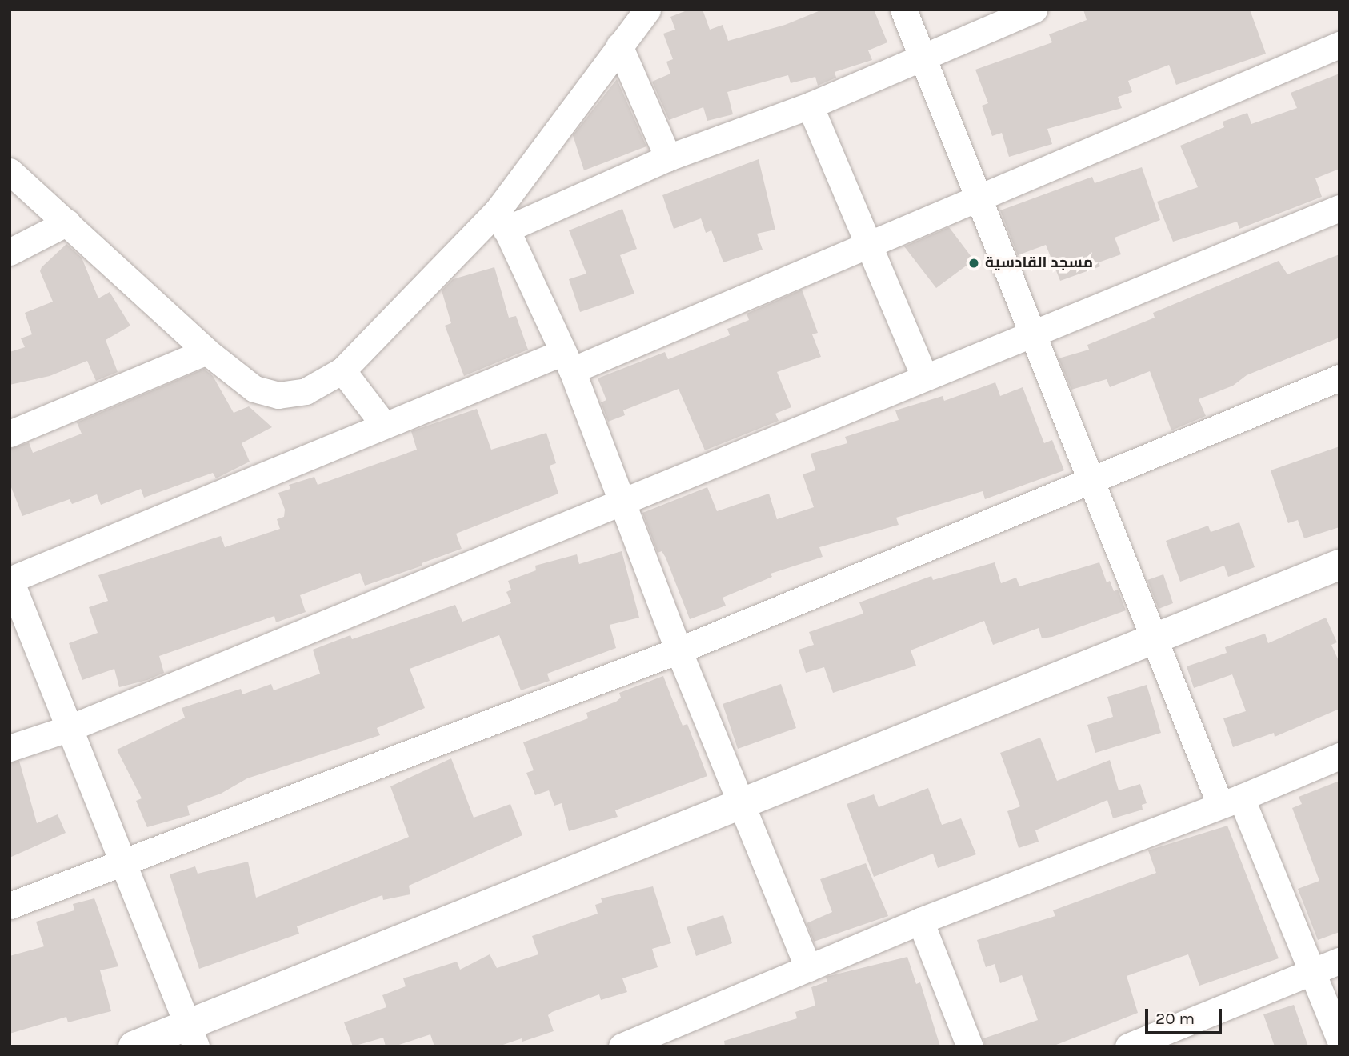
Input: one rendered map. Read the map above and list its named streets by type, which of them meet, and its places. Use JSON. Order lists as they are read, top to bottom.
{
  "places": ["مسجد القادسية"],
  "scale_bar": "20 m"
}
